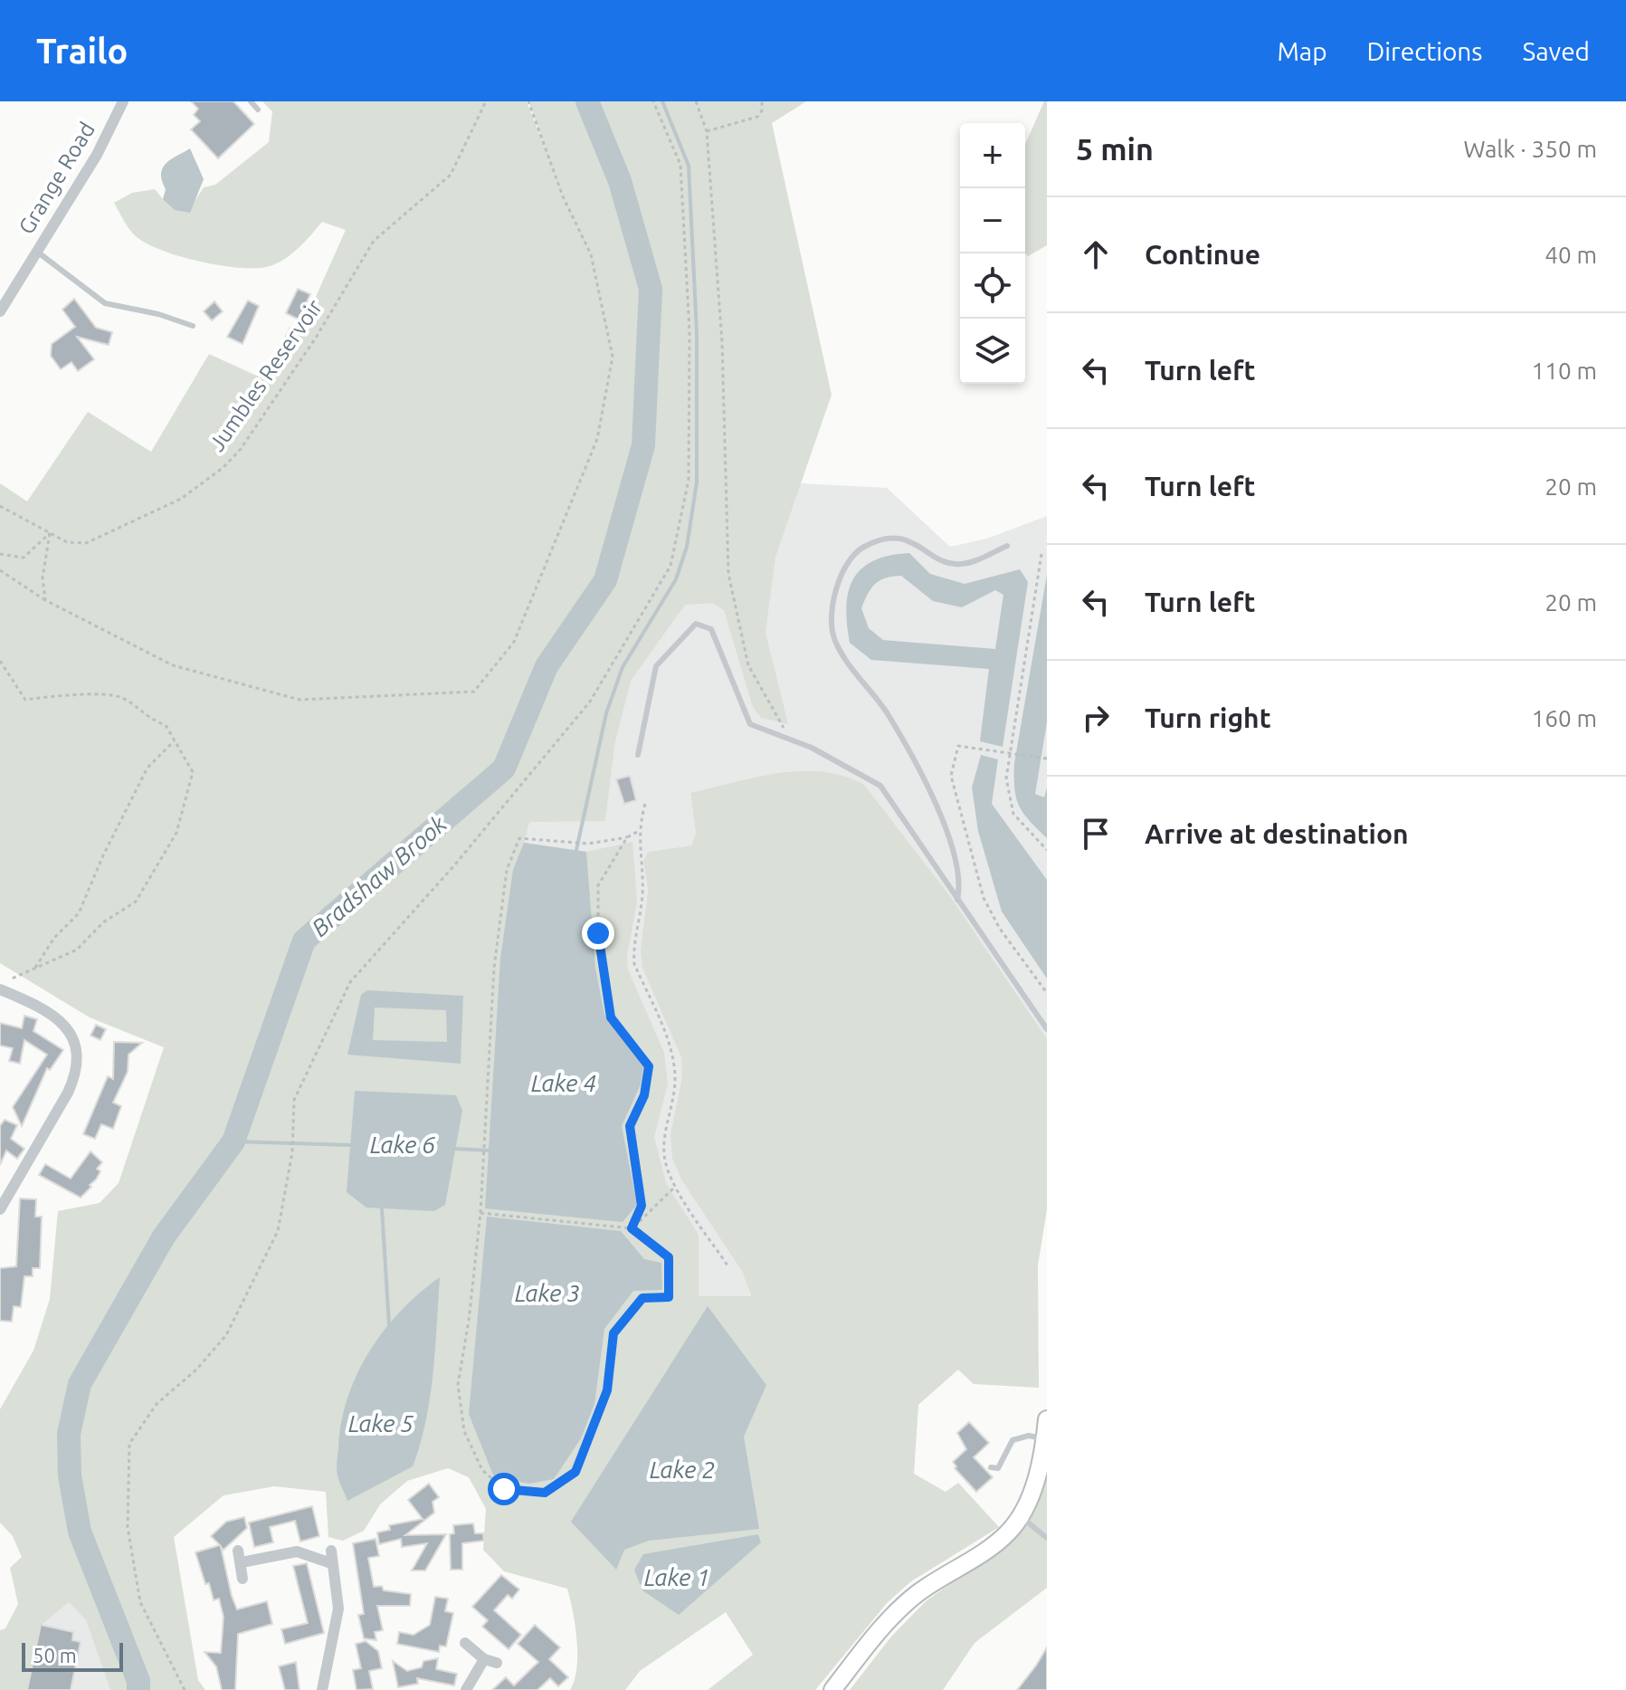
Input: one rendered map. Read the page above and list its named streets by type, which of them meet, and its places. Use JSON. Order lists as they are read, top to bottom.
{
  "streets": {
    "street": ["Grange Road"],
    "path": ["Jumbles Reservoir"]
  },
  "water": [
    "Bradshaw Brook",
    "Lake 4",
    "Lake 6",
    "Lake 3",
    "Lake 5",
    "Lake 2",
    "Lake 1"
  ],
  "scale_bar": "50 m",
  "page": {
    "header": "Trailo",
    "nav": ["Map", "Directions", "Saved"],
    "heading": ["5 min", "Walk · 350 m"],
    "map_buttons": ["+", "−"],
    "list": [
      ["Continue", "40 m"],
      ["Turn left", "110 m"],
      ["Turn left", "20 m"],
      ["Turn left", "20 m"],
      ["Turn right", "160 m"],
      "Arrive at destination"
    ],
    "scale": "50 m"
  }
}
